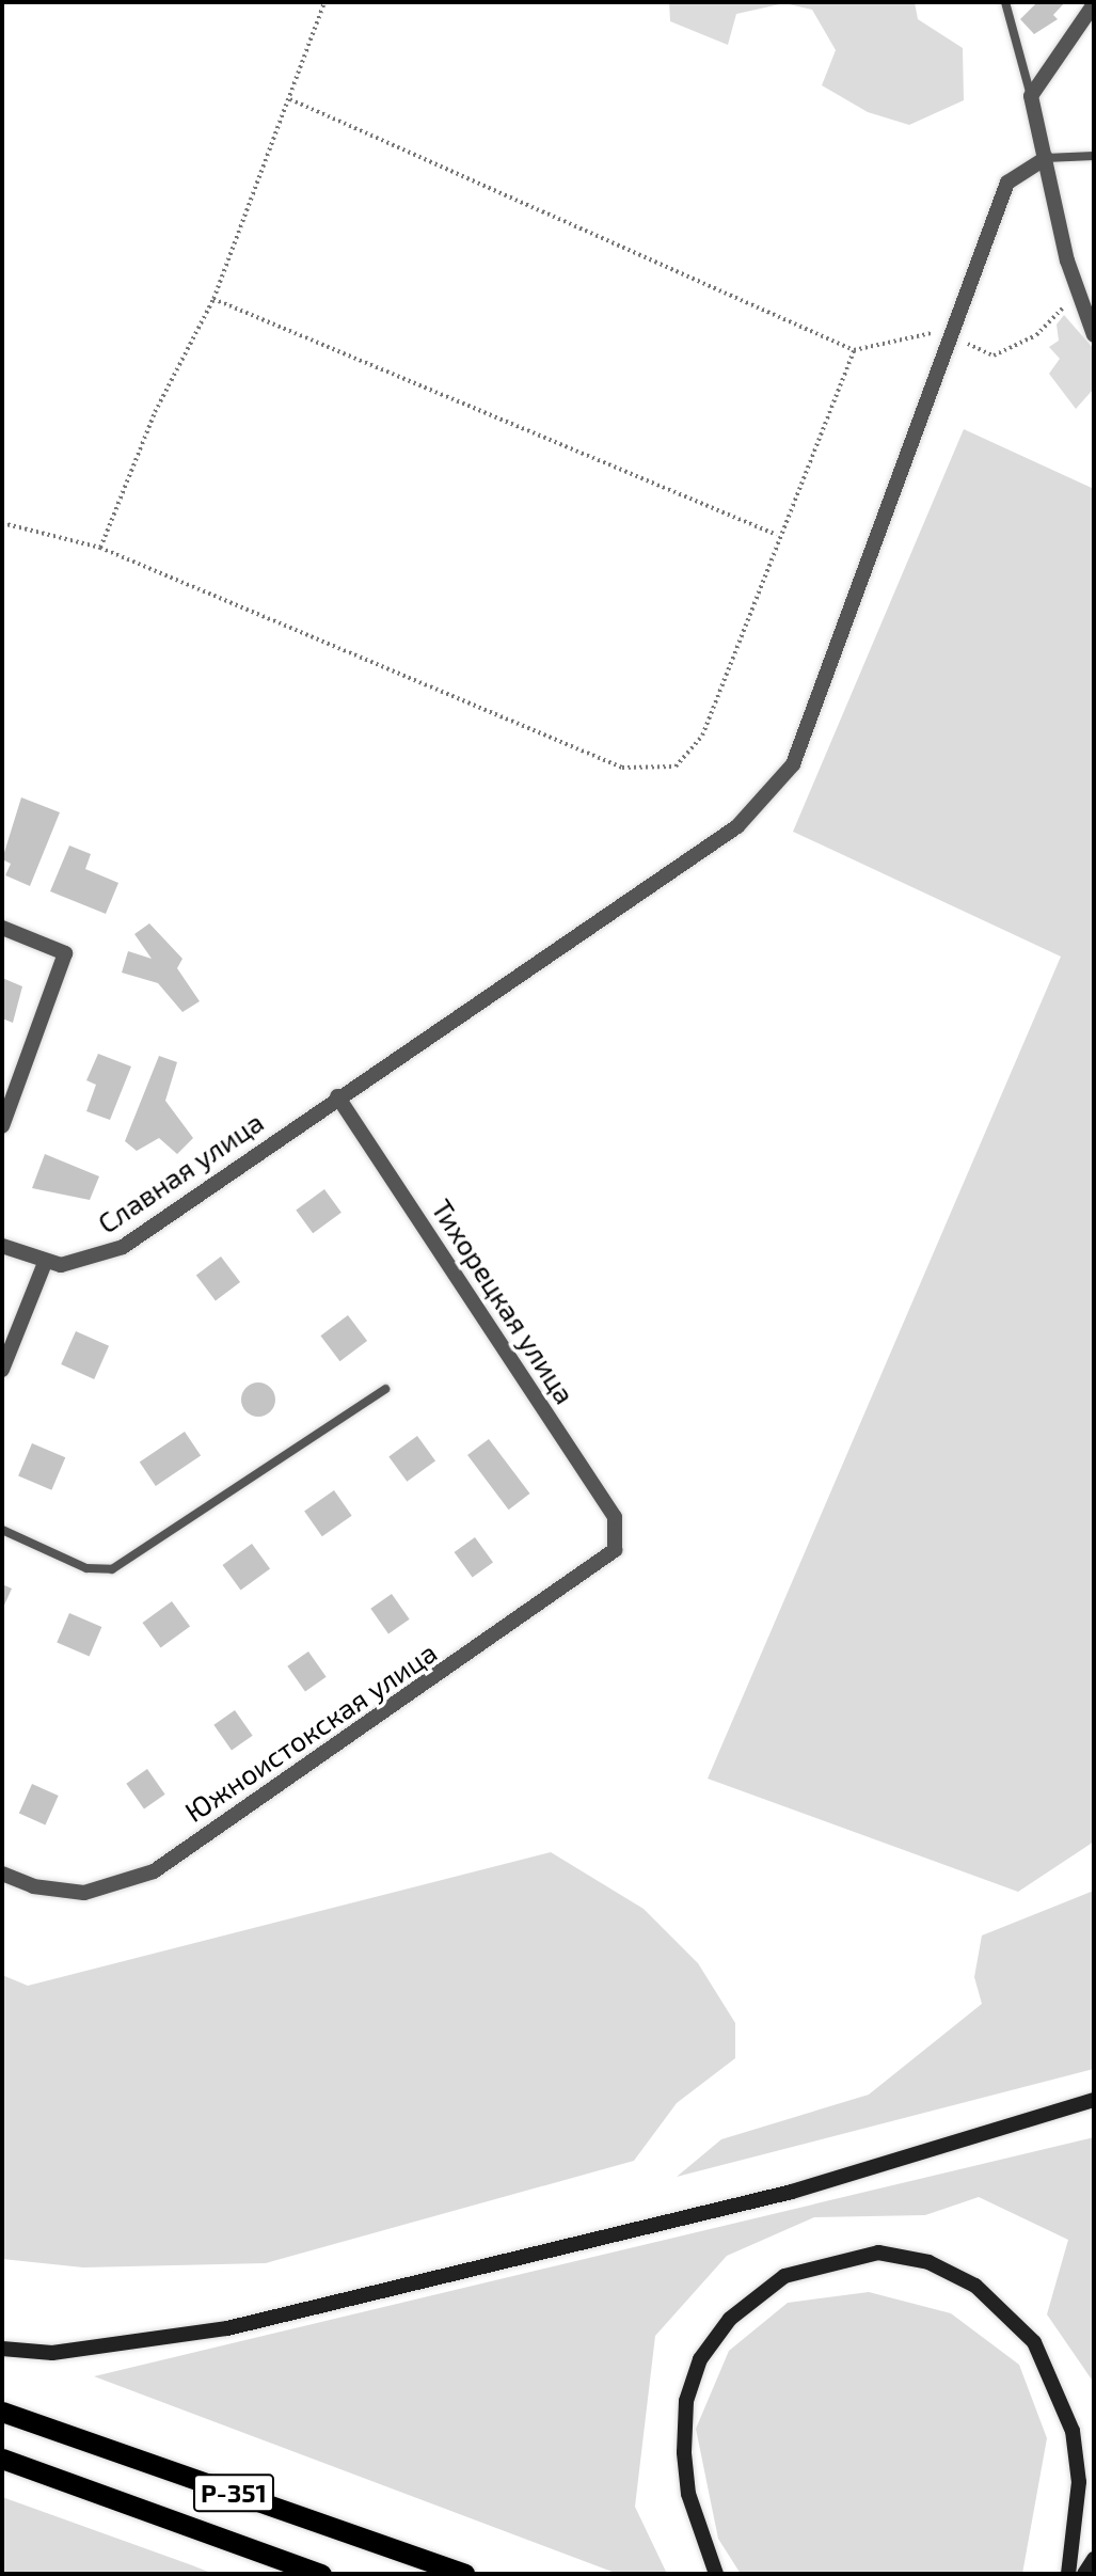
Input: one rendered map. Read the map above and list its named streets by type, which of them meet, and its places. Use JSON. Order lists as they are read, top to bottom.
{
  "streets": {
    "highway": ["Р-351"],
    "street": ["Славная улица", "Тихорецкая улица", "Южноистокская улица"]
  },
  "crossings": [
    ["Славная улица", "Тихорецкая улица"],
    ["Тихорецкая улица", "Южноистокская улица"]
  ]
}
